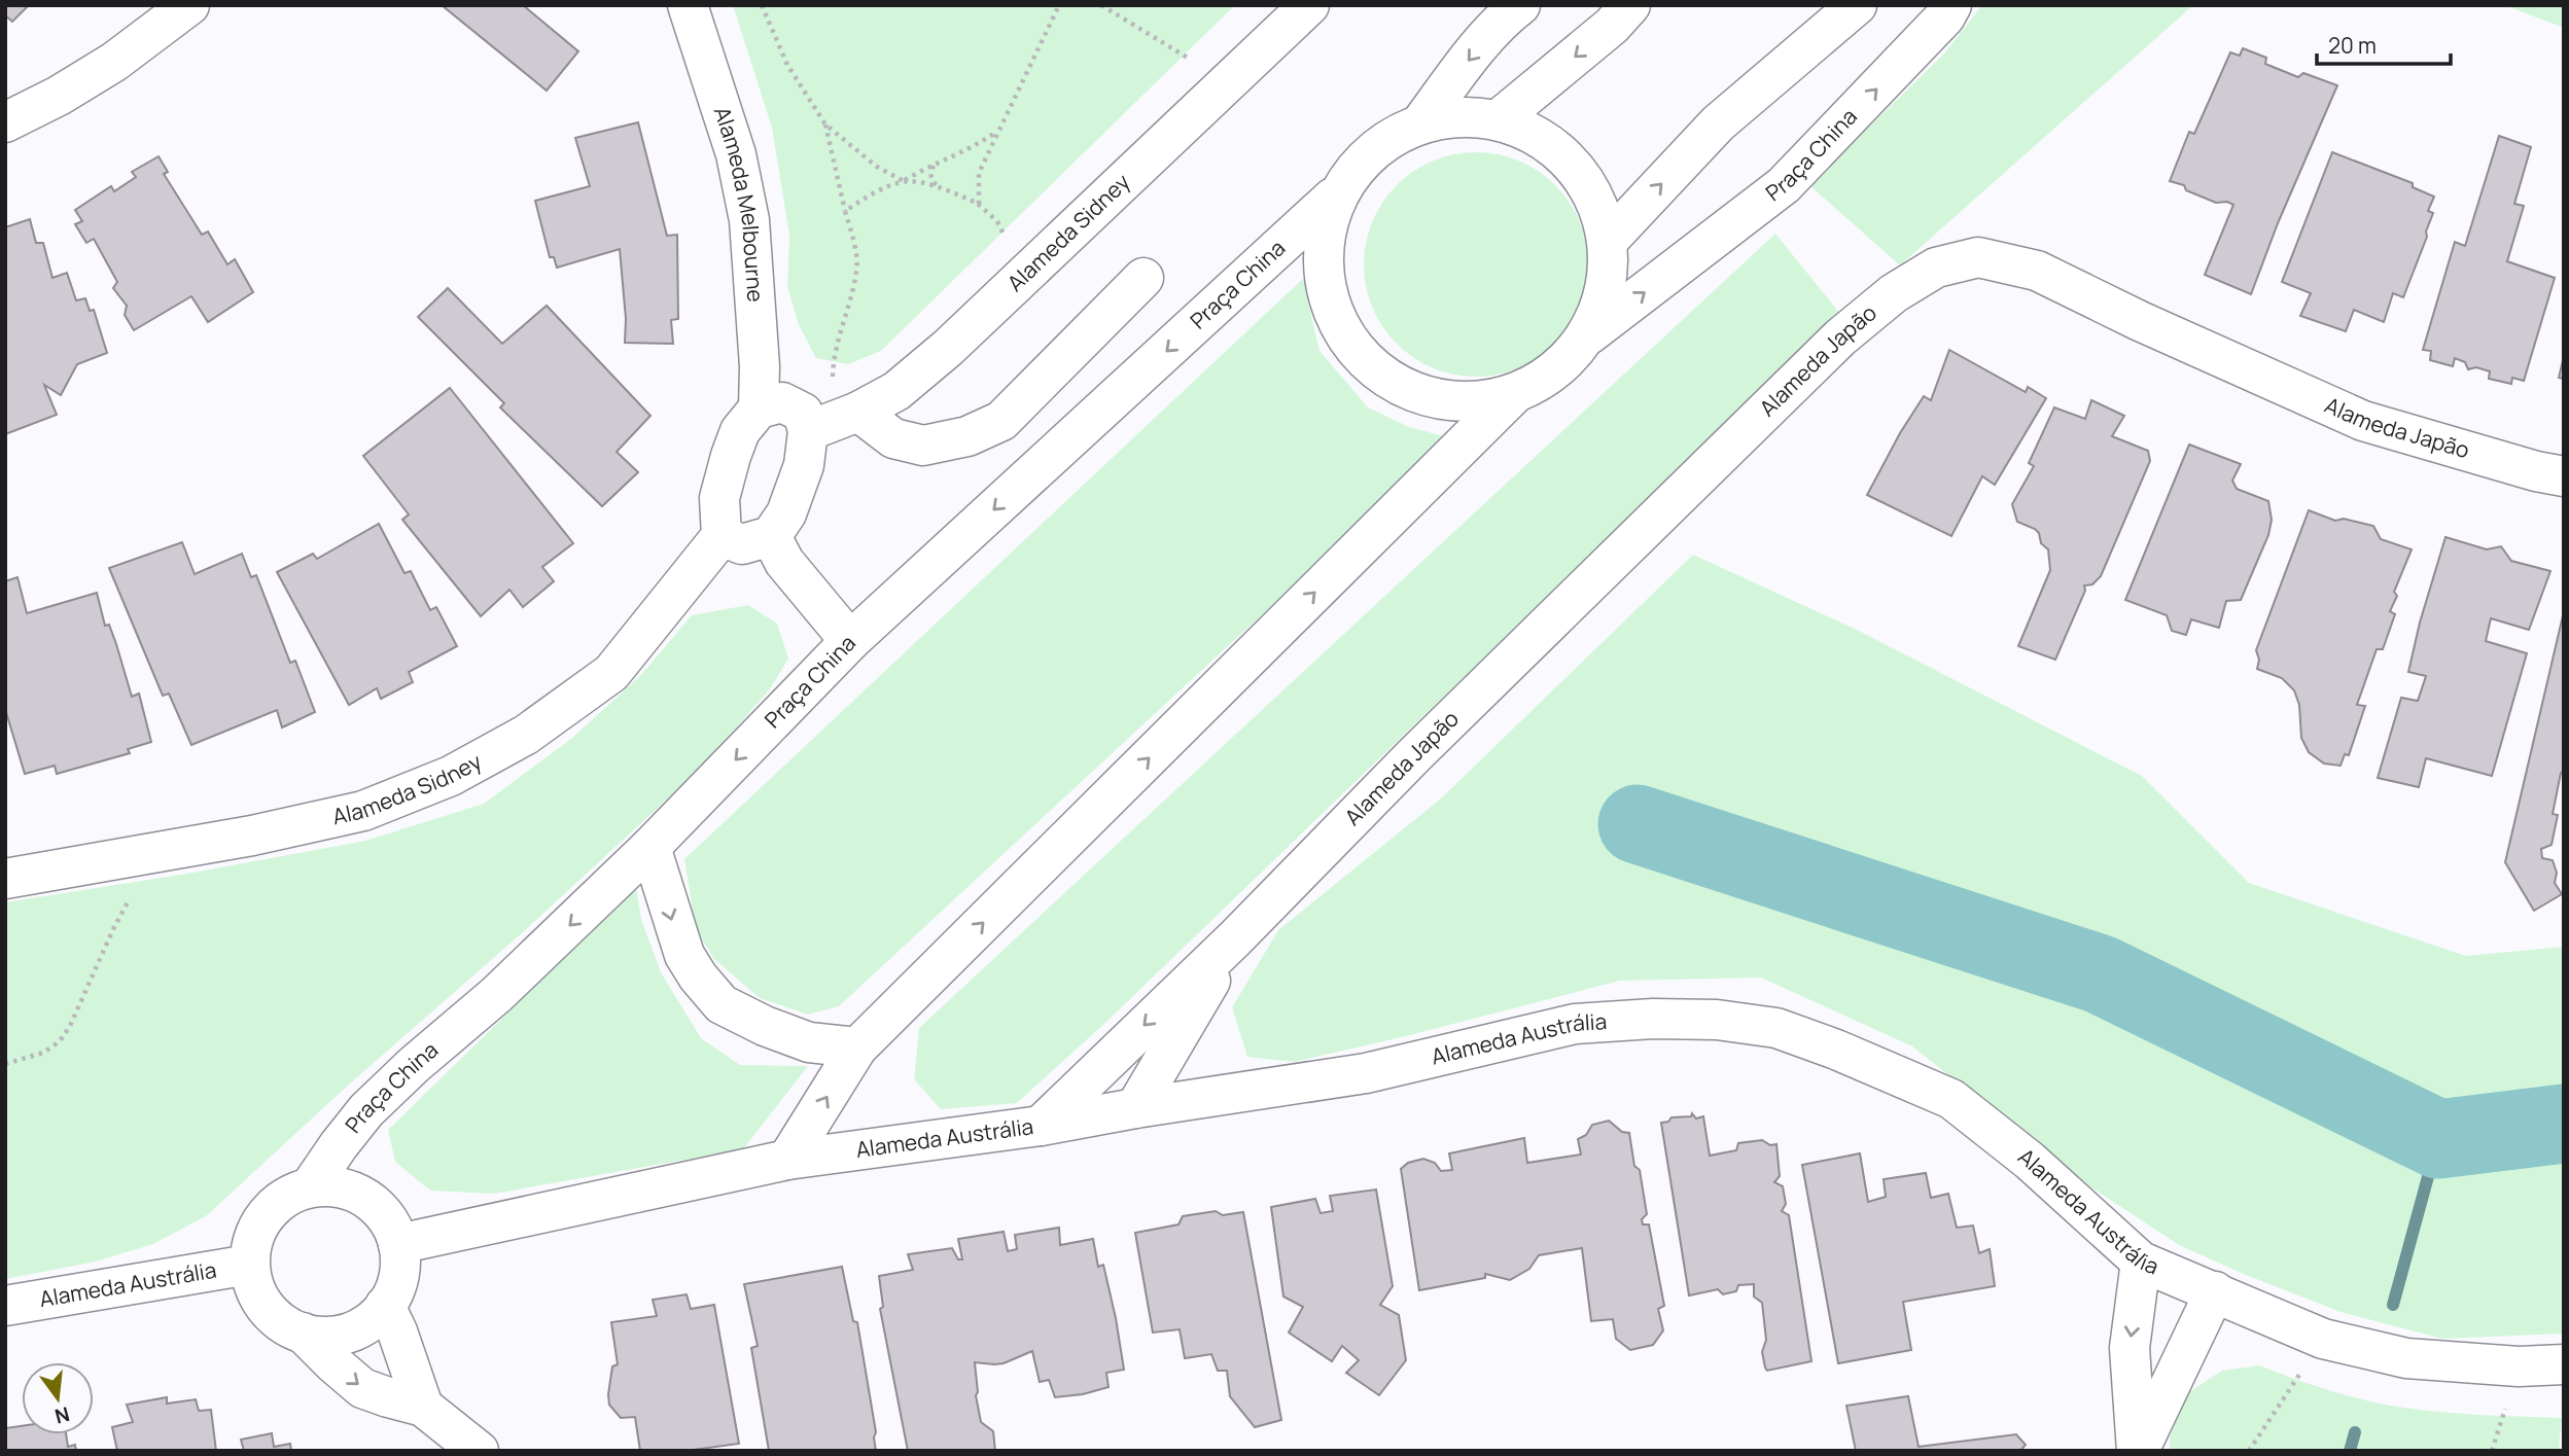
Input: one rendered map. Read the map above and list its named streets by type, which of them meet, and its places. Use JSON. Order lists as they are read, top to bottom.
{
  "streets": {
    "street": [
      "Praça China",
      "Alameda Melbourne",
      "Alameda Sidney",
      "Alameda Japão",
      "Alameda Austrália"
    ]
  },
  "crossings": [
    ["Praça China", "Alameda Austrália"],
    ["Alameda Japão", "Alameda Austrália"]
  ],
  "scale_bar": "20 m",
  "north": "bottom"
}
